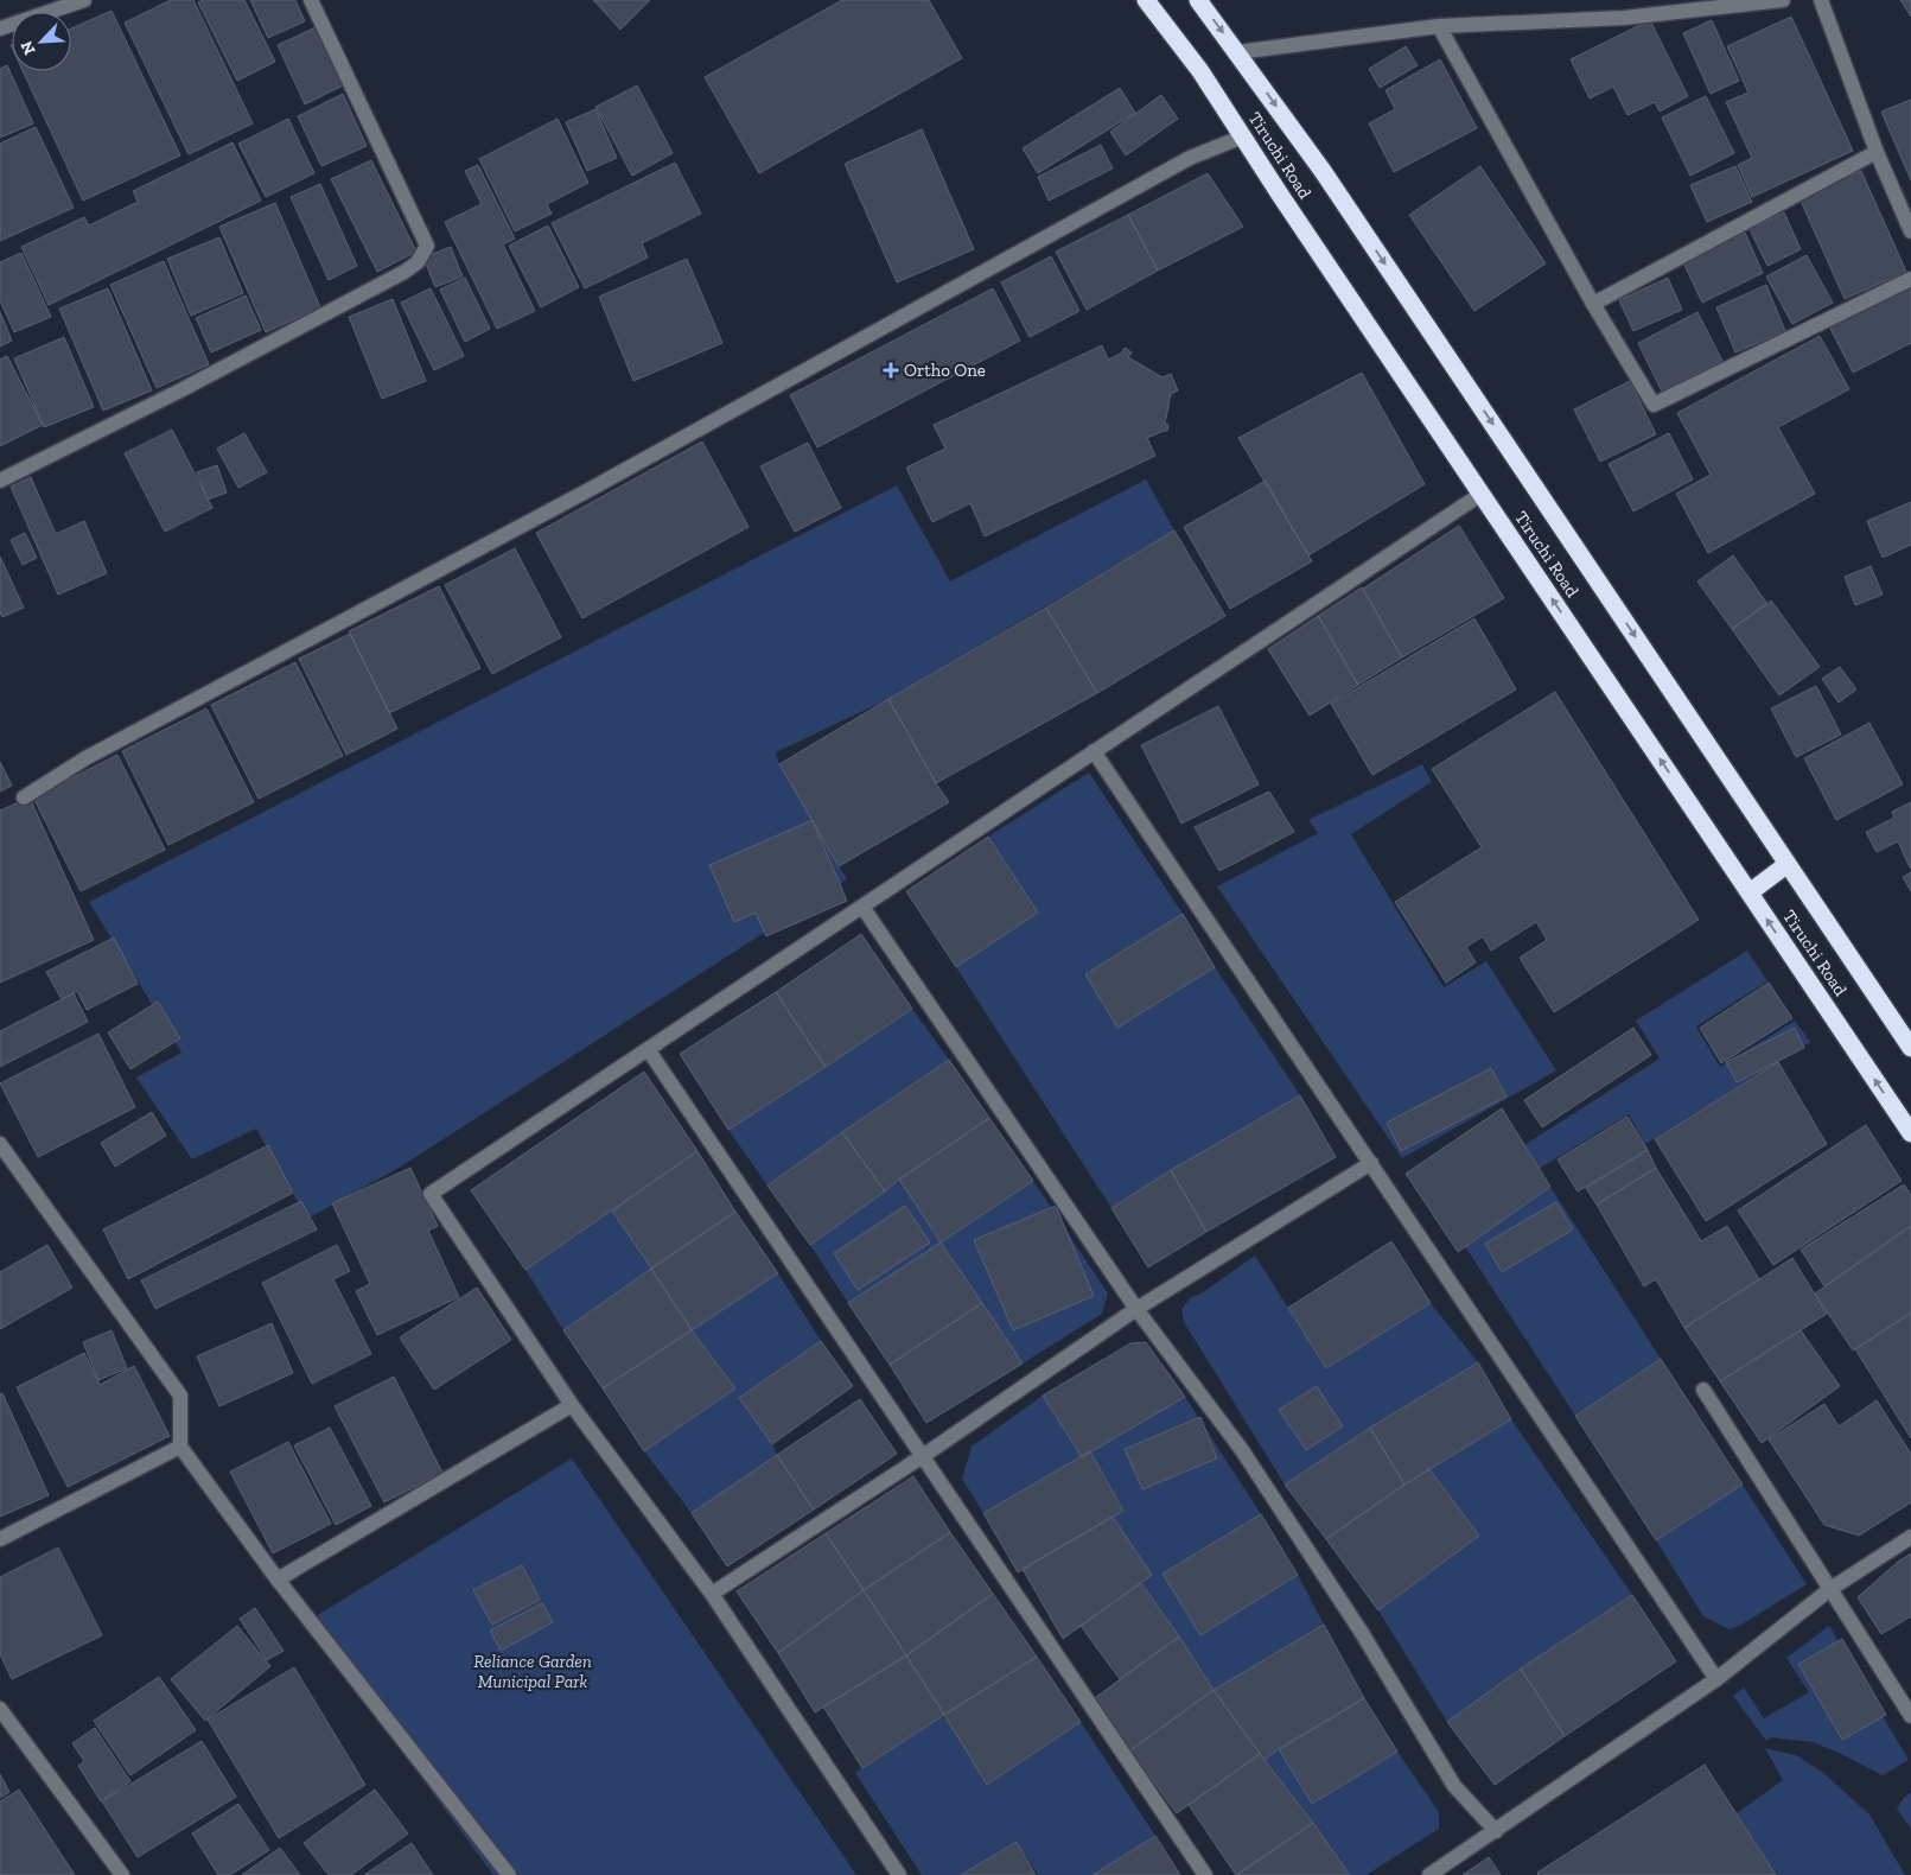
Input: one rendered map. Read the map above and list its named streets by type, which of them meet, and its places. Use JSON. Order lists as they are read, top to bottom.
{
  "streets": {
    "highway": ["Tiruchi Road"]
  },
  "parks": ["Reliance Garden Municipal Park"],
  "places": {
    "health": ["Ortho One"]
  },
  "north": "bottom left"
}
